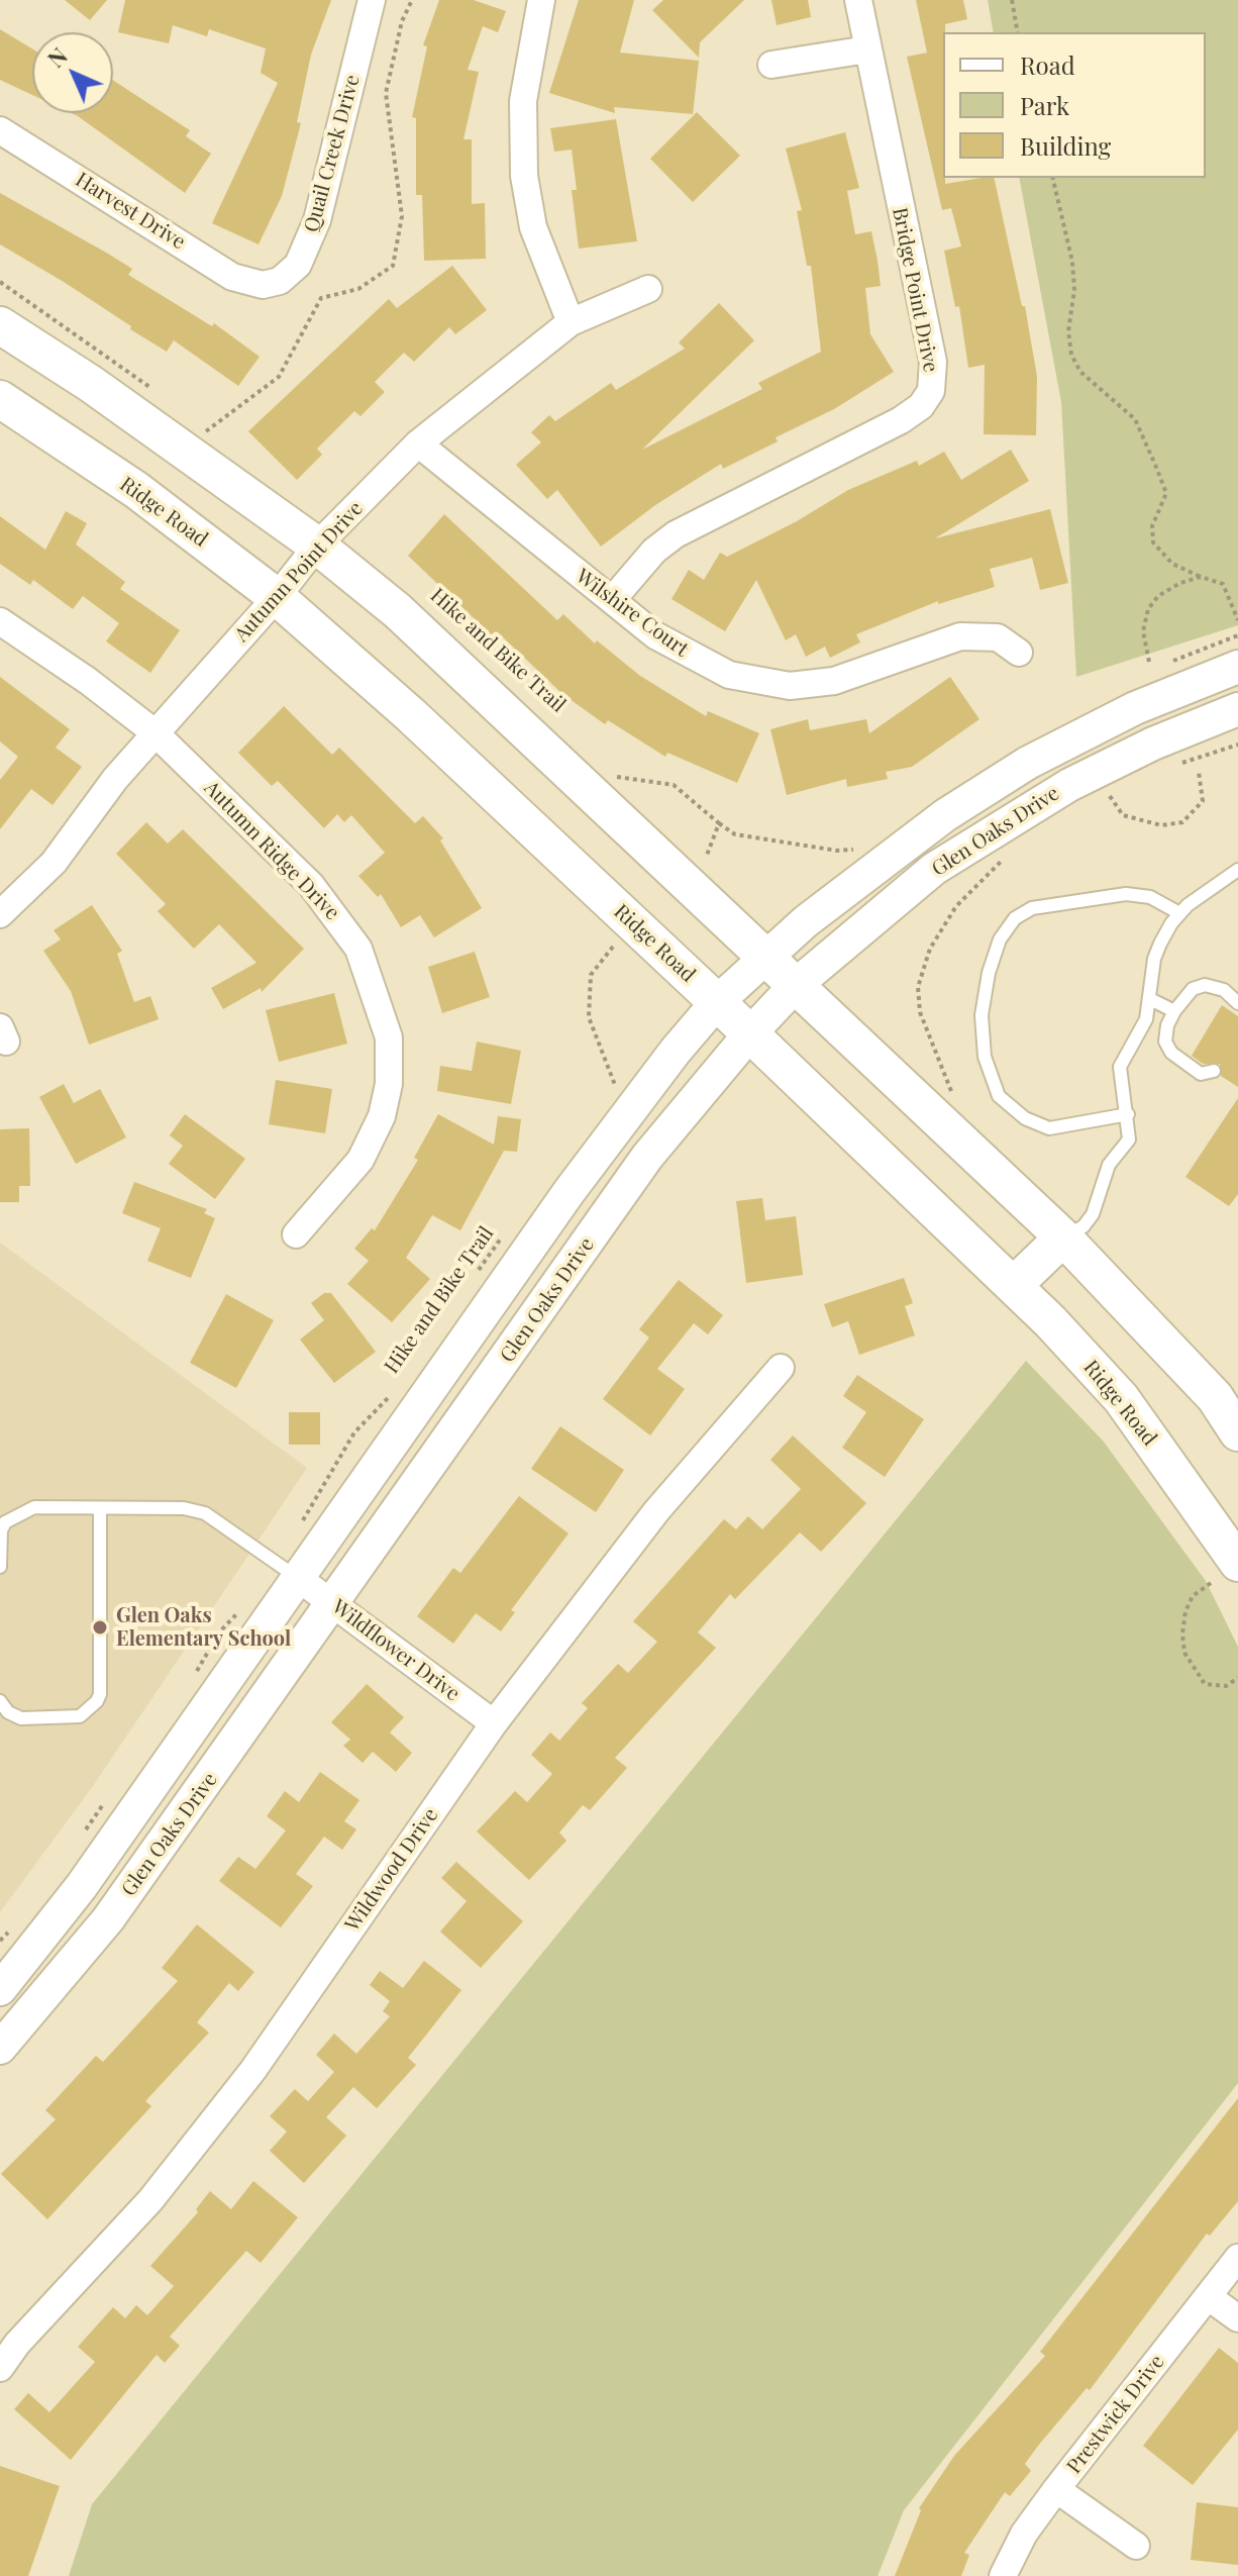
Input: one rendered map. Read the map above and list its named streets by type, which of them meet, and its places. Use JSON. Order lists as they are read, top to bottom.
{
  "streets": {
    "main road": ["Ridge Road"],
    "street": [
      "Quail Creek Drive",
      "Harvest Drive",
      "Bridge Point Drive",
      "Autumn Point Drive",
      "Wilshire Court",
      "Glen Oaks Drive",
      "Autumn Ridge Drive",
      "Wildflower Drive",
      "Wildwood Drive",
      "Prestwick Drive"
    ],
    "path": ["Hike and Bike Trail"]
  },
  "crossings": [
    ["Quail Creek Drive", "Harvest Drive"],
    ["Bridge Point Drive", "Wilshire Court"],
    ["Ridge Road", "Autumn Point Drive"],
    ["Ridge Road", "Glen Oaks Drive"],
    ["Autumn Point Drive", "Wilshire Court"],
    ["Autumn Point Drive", "Autumn Ridge Drive"],
    ["Glen Oaks Drive", "Wildflower Drive"],
    ["Wildflower Drive", "Wildwood Drive"]
  ],
  "places": ["Glen Oaks Elementary School"],
  "legend": ["Road", "Park", "Building"],
  "north": "top left"
}
